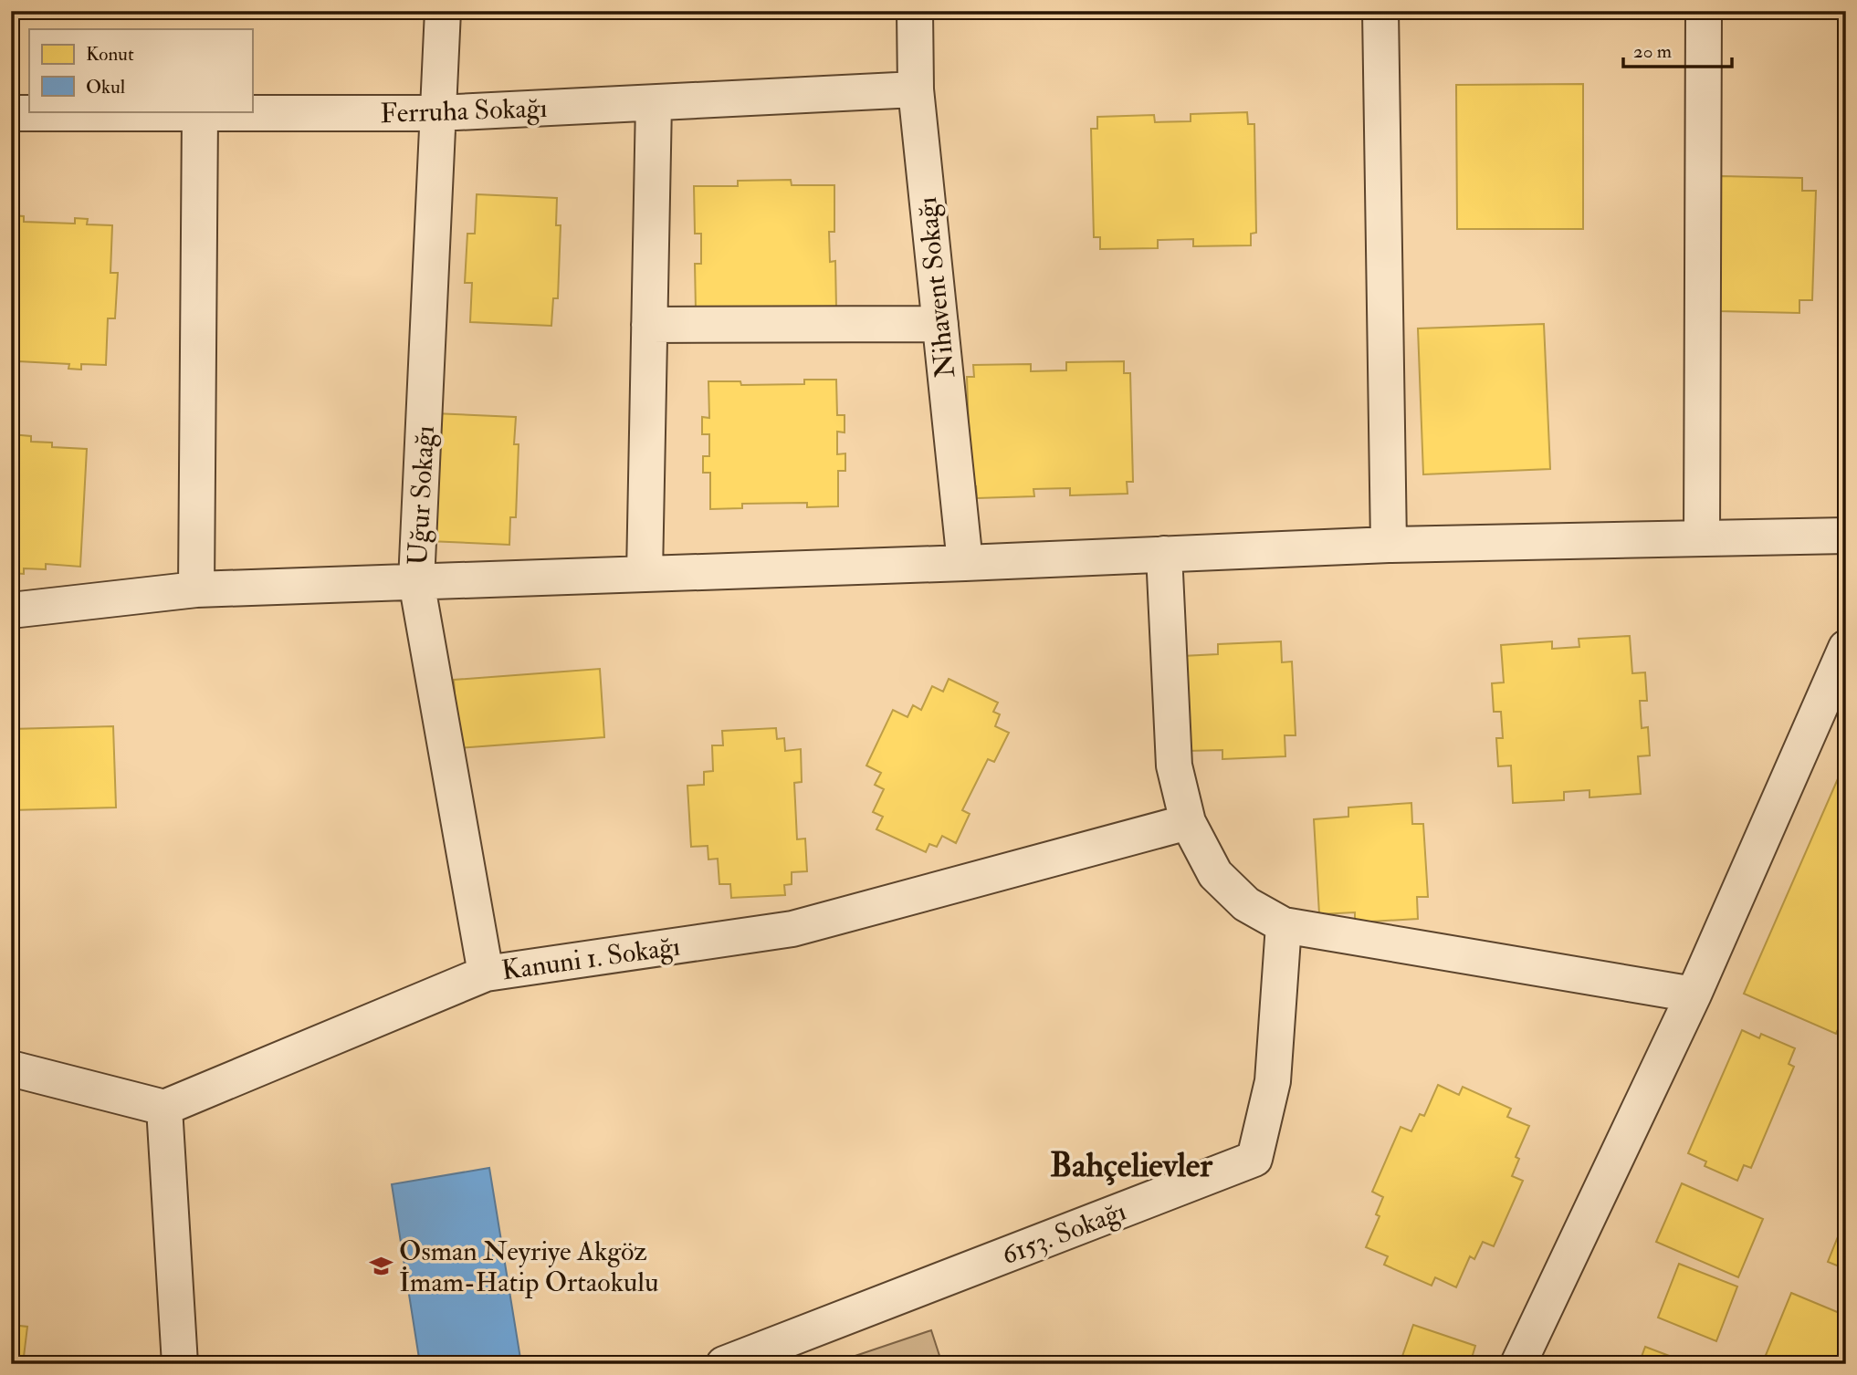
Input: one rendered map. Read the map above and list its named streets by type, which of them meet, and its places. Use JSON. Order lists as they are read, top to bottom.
{
  "streets": {
    "street": [
      "Ferruha Sokağı",
      "Nihavent Sokağı",
      "Uğur Sokağı",
      "Kanuni 1. Sokağı",
      "6153. Sokağı"
    ]
  },
  "crossings": [
    ["Ferruha Sokağı", "Nihavent Sokağı"],
    ["Ferruha Sokağı", "Uğur Sokağı"],
    ["Uğur Sokağı", "Kanuni 1. Sokağı"]
  ],
  "districts": ["Bahçelievler"],
  "places": {
    "school or university": ["Osman Neyriye Akgöz İmam-Hatip Ortaokulu"]
  },
  "legend": ["Konut", "Okul"],
  "scale_bar": "20 m"
}
